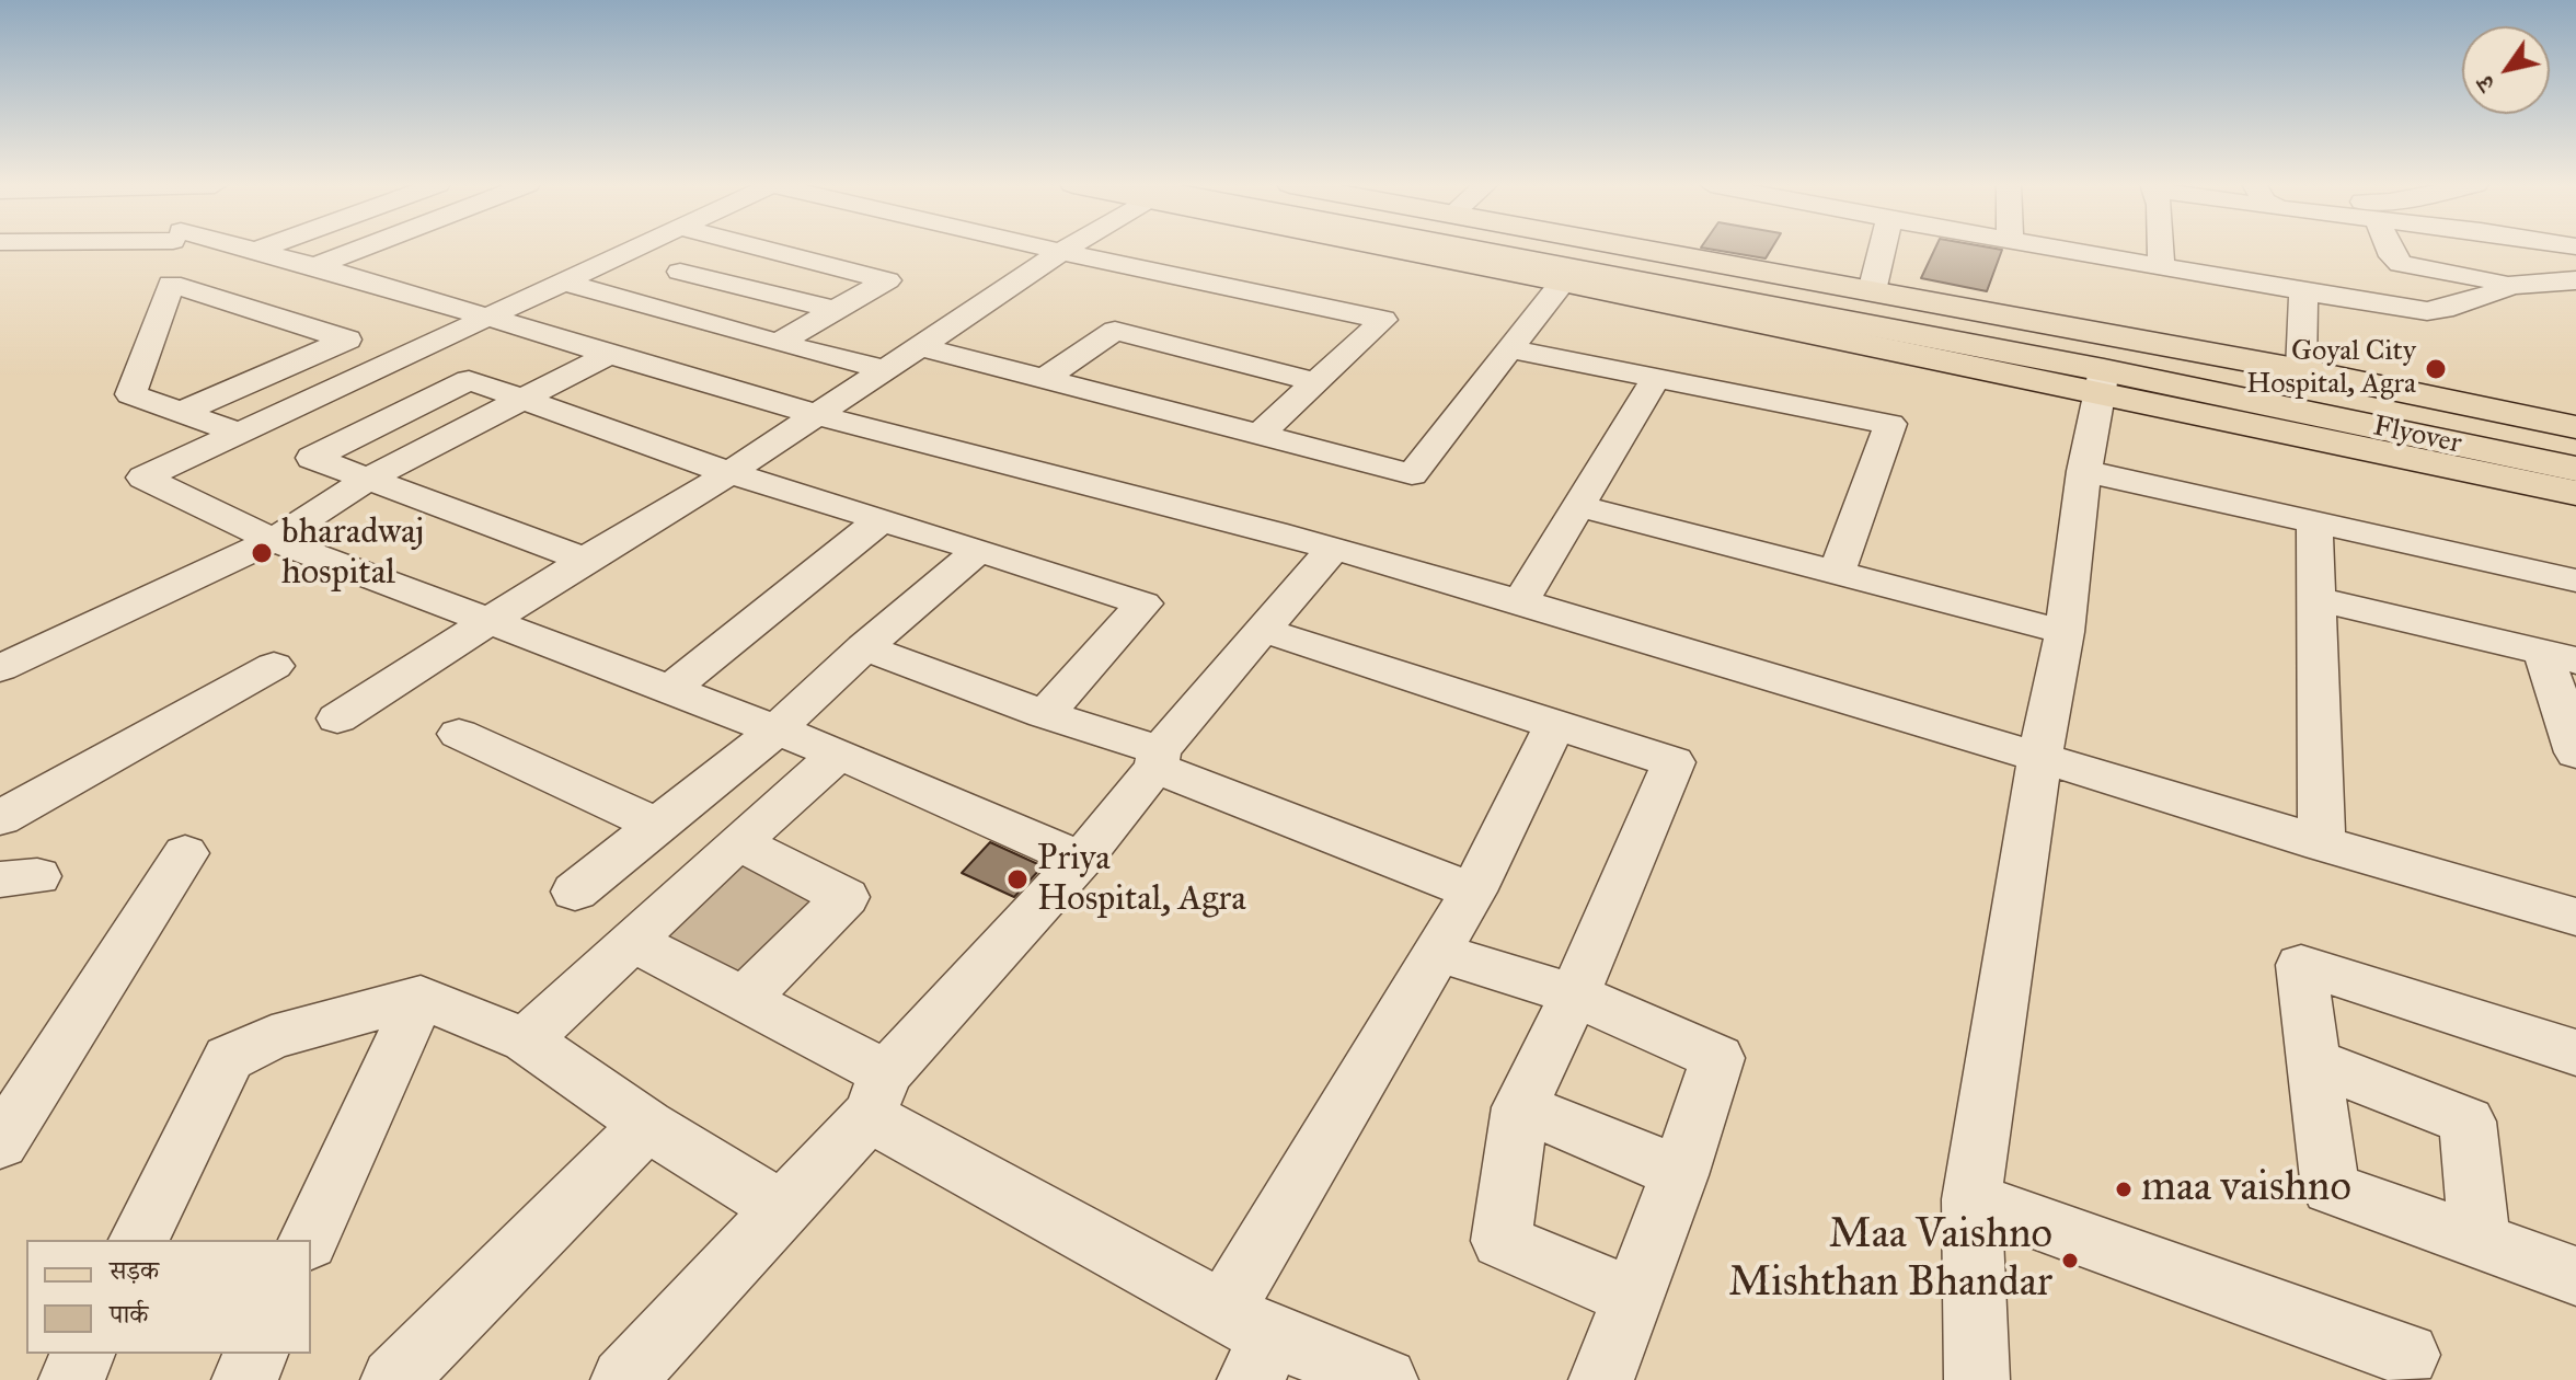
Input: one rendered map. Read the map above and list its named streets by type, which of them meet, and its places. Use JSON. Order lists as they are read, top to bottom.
{
  "streets": {
    "main road": ["Flyover"]
  },
  "places": [
    "Goyal City Hospital, Agra",
    "bharadwaj hospital",
    "Priya Hospital, Agra",
    "maa vaishno",
    "Maa Vaishno Mishthan Bhandar"
  ],
  "legend": ["सड़क", "पार्क"],
  "north": "bottom left"
}
